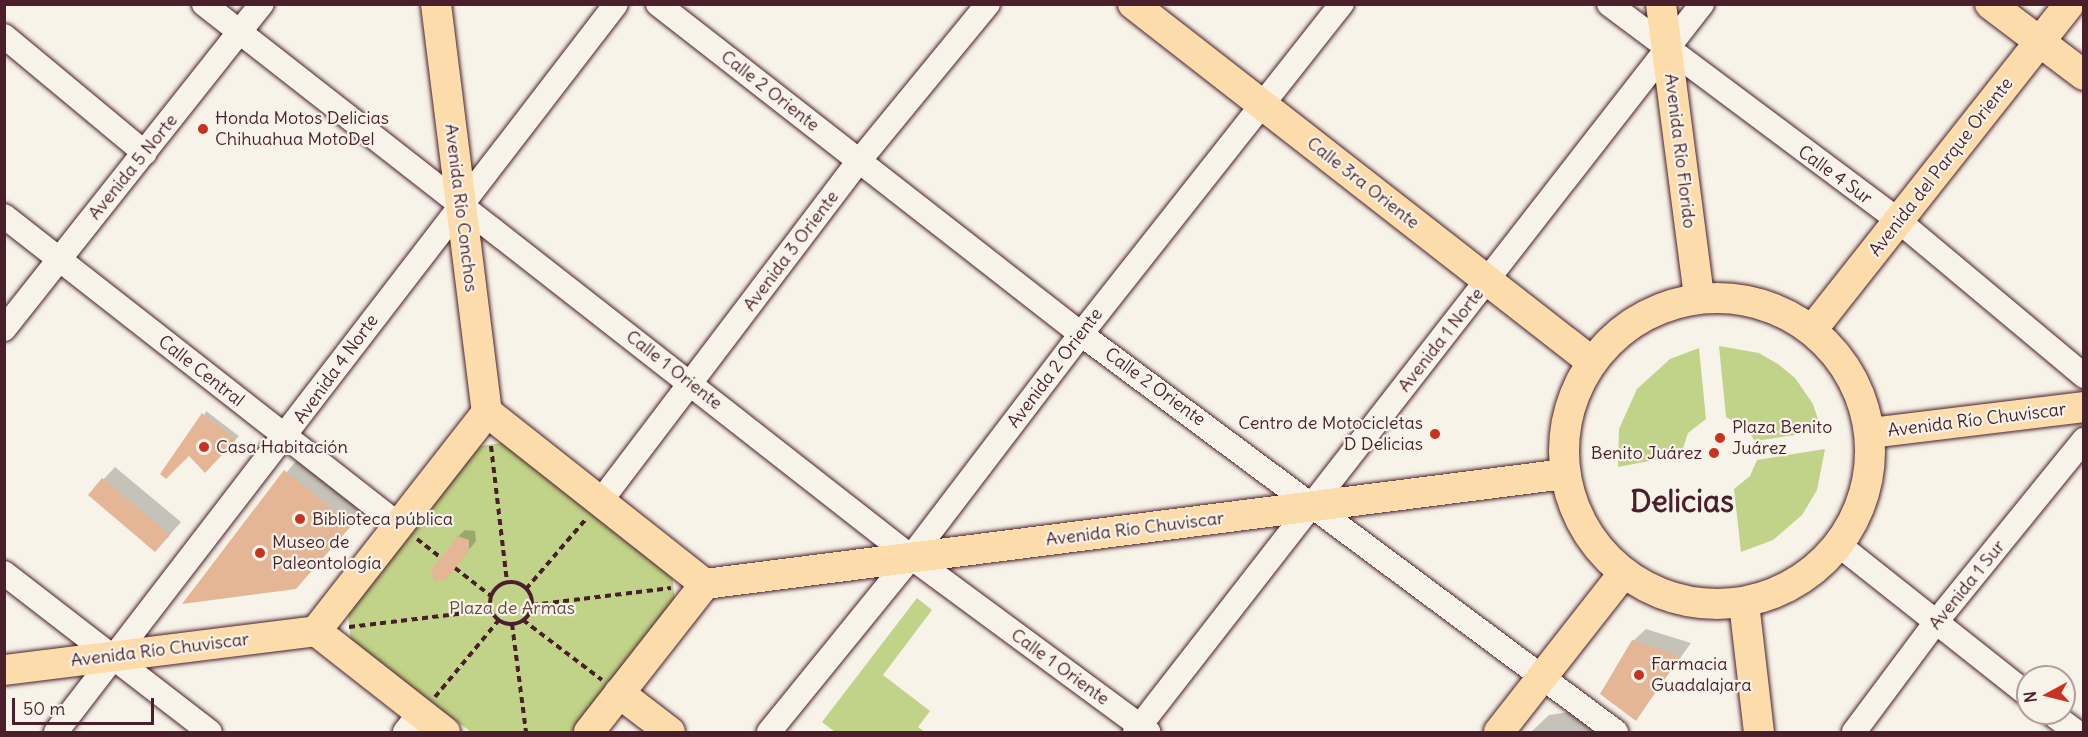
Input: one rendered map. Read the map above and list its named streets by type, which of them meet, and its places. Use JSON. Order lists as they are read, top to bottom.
{
  "streets": {
    "main road": [
      "Avenida Río Florido",
      "Avenida del Parque Oriente",
      "Calle 3ra Oriente",
      "Avenida Río Conchos",
      "Avenida Río Chuviscar"
    ],
    "street": [
      "Calle 2 Oriente",
      "Avenida 5 Norte",
      "Calle 4 Sur",
      "Avenida 3 Oriente",
      "Avenida 1 Norte",
      "Avenida 2 Oriente",
      "Avenida 4 Norte",
      "Calle 1 Oriente",
      "Calle Central",
      "Avenida 1 Sur"
    ]
  },
  "crossings": [
    ["Calle 2 Oriente", "Avenida 3 Oriente"],
    ["Calle 2 Oriente", "Avenida 1 Norte"],
    ["Calle 2 Oriente", "Avenida 2 Oriente"],
    ["Calle 2 Oriente", "Avenida Río Chuviscar"],
    ["Avenida Río Florido", "Calle 4 Sur"],
    ["Avenida Río Florido", "Avenida 1 Norte"],
    ["Avenida 5 Norte", "Calle 1 Oriente"],
    ["Avenida 5 Norte", "Calle Central"],
    ["Avenida del Parque Oriente", "Calle 4 Sur"],
    ["Calle 4 Sur", "Avenida 1 Norte"],
    ["Calle 3ra Oriente", "Avenida 1 Norte"],
    ["Calle 3ra Oriente", "Avenida 2 Oriente"],
    ["Avenida Río Conchos", "Avenida 4 Norte"],
    ["Avenida Río Conchos", "Calle 1 Oriente"],
    ["Avenida 3 Oriente", "Calle 1 Oriente"],
    ["Avenida 1 Norte", "Calle 1 Oriente"],
    ["Avenida 1 Norte", "Avenida Río Chuviscar"],
    ["Avenida 2 Oriente", "Calle 1 Oriente"],
    ["Avenida 2 Oriente", "Avenida Río Chuviscar"],
    ["Avenida 4 Norte", "Calle 1 Oriente"],
    ["Avenida 4 Norte", "Calle Central"],
    ["Avenida 4 Norte", "Avenida Río Chuviscar"],
    ["Calle 1 Oriente", "Avenida Río Chuviscar"]
  ],
  "districts": ["Delicias"],
  "parks": ["Plaza de Armas"],
  "places": [
    "Honda Motos Delicias Chihuahua MotoDel",
    "Centro de Motocicletas D Delicias",
    "Plaza Benito Juárez",
    "Casa Habitación",
    "Benito Juárez",
    "Biblioteca pública",
    "Museo de Paleontología",
    "Farmacia Guadalajara"
  ],
  "scale_bar": "50 m",
  "north": "left"
}
